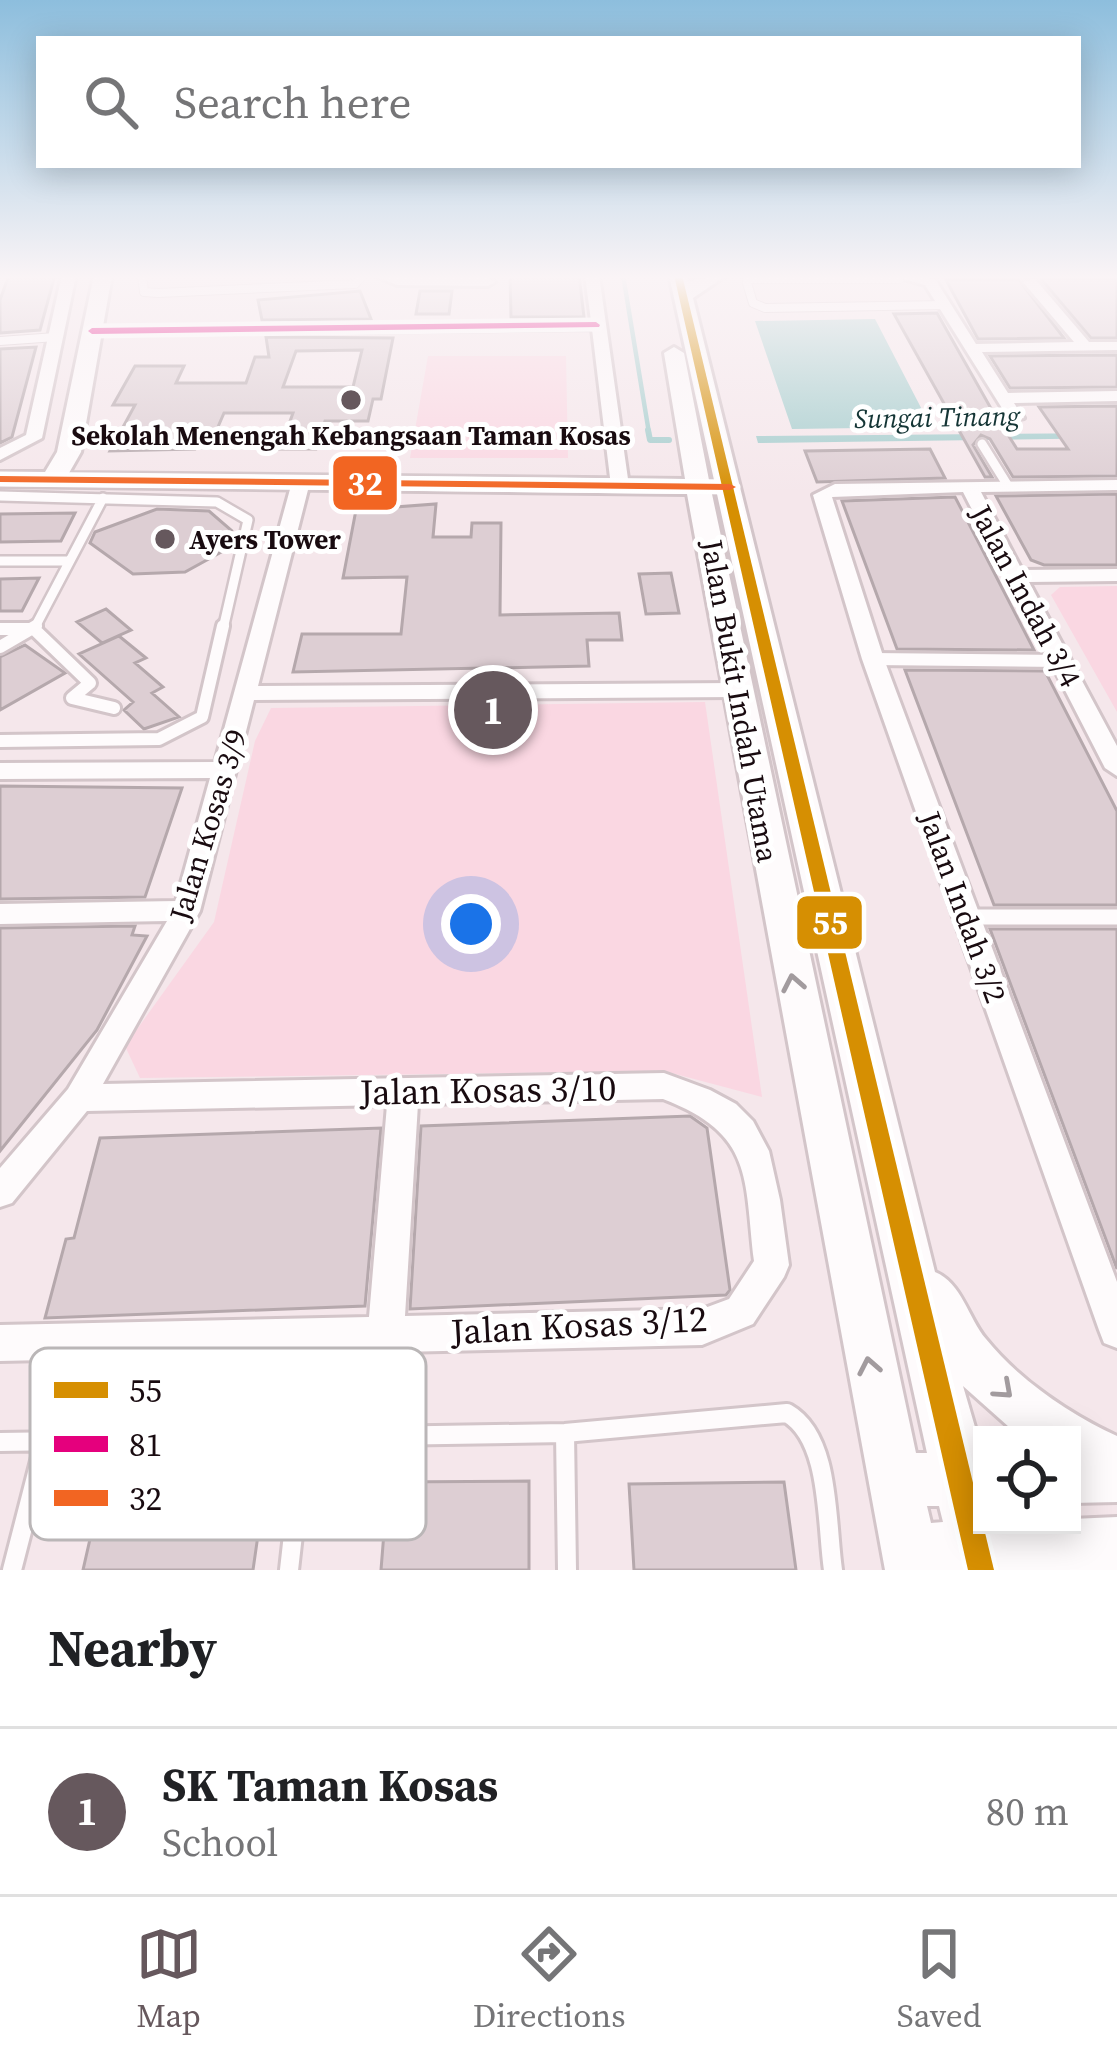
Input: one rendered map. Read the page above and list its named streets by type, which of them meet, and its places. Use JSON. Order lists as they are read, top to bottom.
{
  "streets": {
    "street": [
      "Jalan Indah 3/4",
      "Jalan Bukit Indah Utama",
      "Jalan Kosas 3/9",
      "Jalan Indah 3/2",
      "Jalan Kosas 3/10",
      "Jalan Kosas 3/12"
    ]
  },
  "crossings": [
    ["Jalan Indah 3/4", "Jalan Indah 3/2"],
    ["Jalan Kosas 3/9", "Jalan Kosas 3/10"],
    ["Jalan Kosas 3/10", "Jalan Kosas 3/12"]
  ],
  "water": ["Sungai Tinang"],
  "places": ["Sekolah Menengah Kebangsaan Taman Kosas", "Ayers Tower"],
  "lines": ["transit line 55", "transit line 32"],
  "legend": ["55", "81", "32"],
  "page": {
    "search": "Search here",
    "pins": "1",
    "heading": "Nearby",
    "list": [
      {
        "mark": "1",
        "name": "SK Taman Kosas",
        "note": "School",
        "value": "80 m"
      }
    ],
    "nav": ["Map", "Directions", "Saved"]
  }
}
